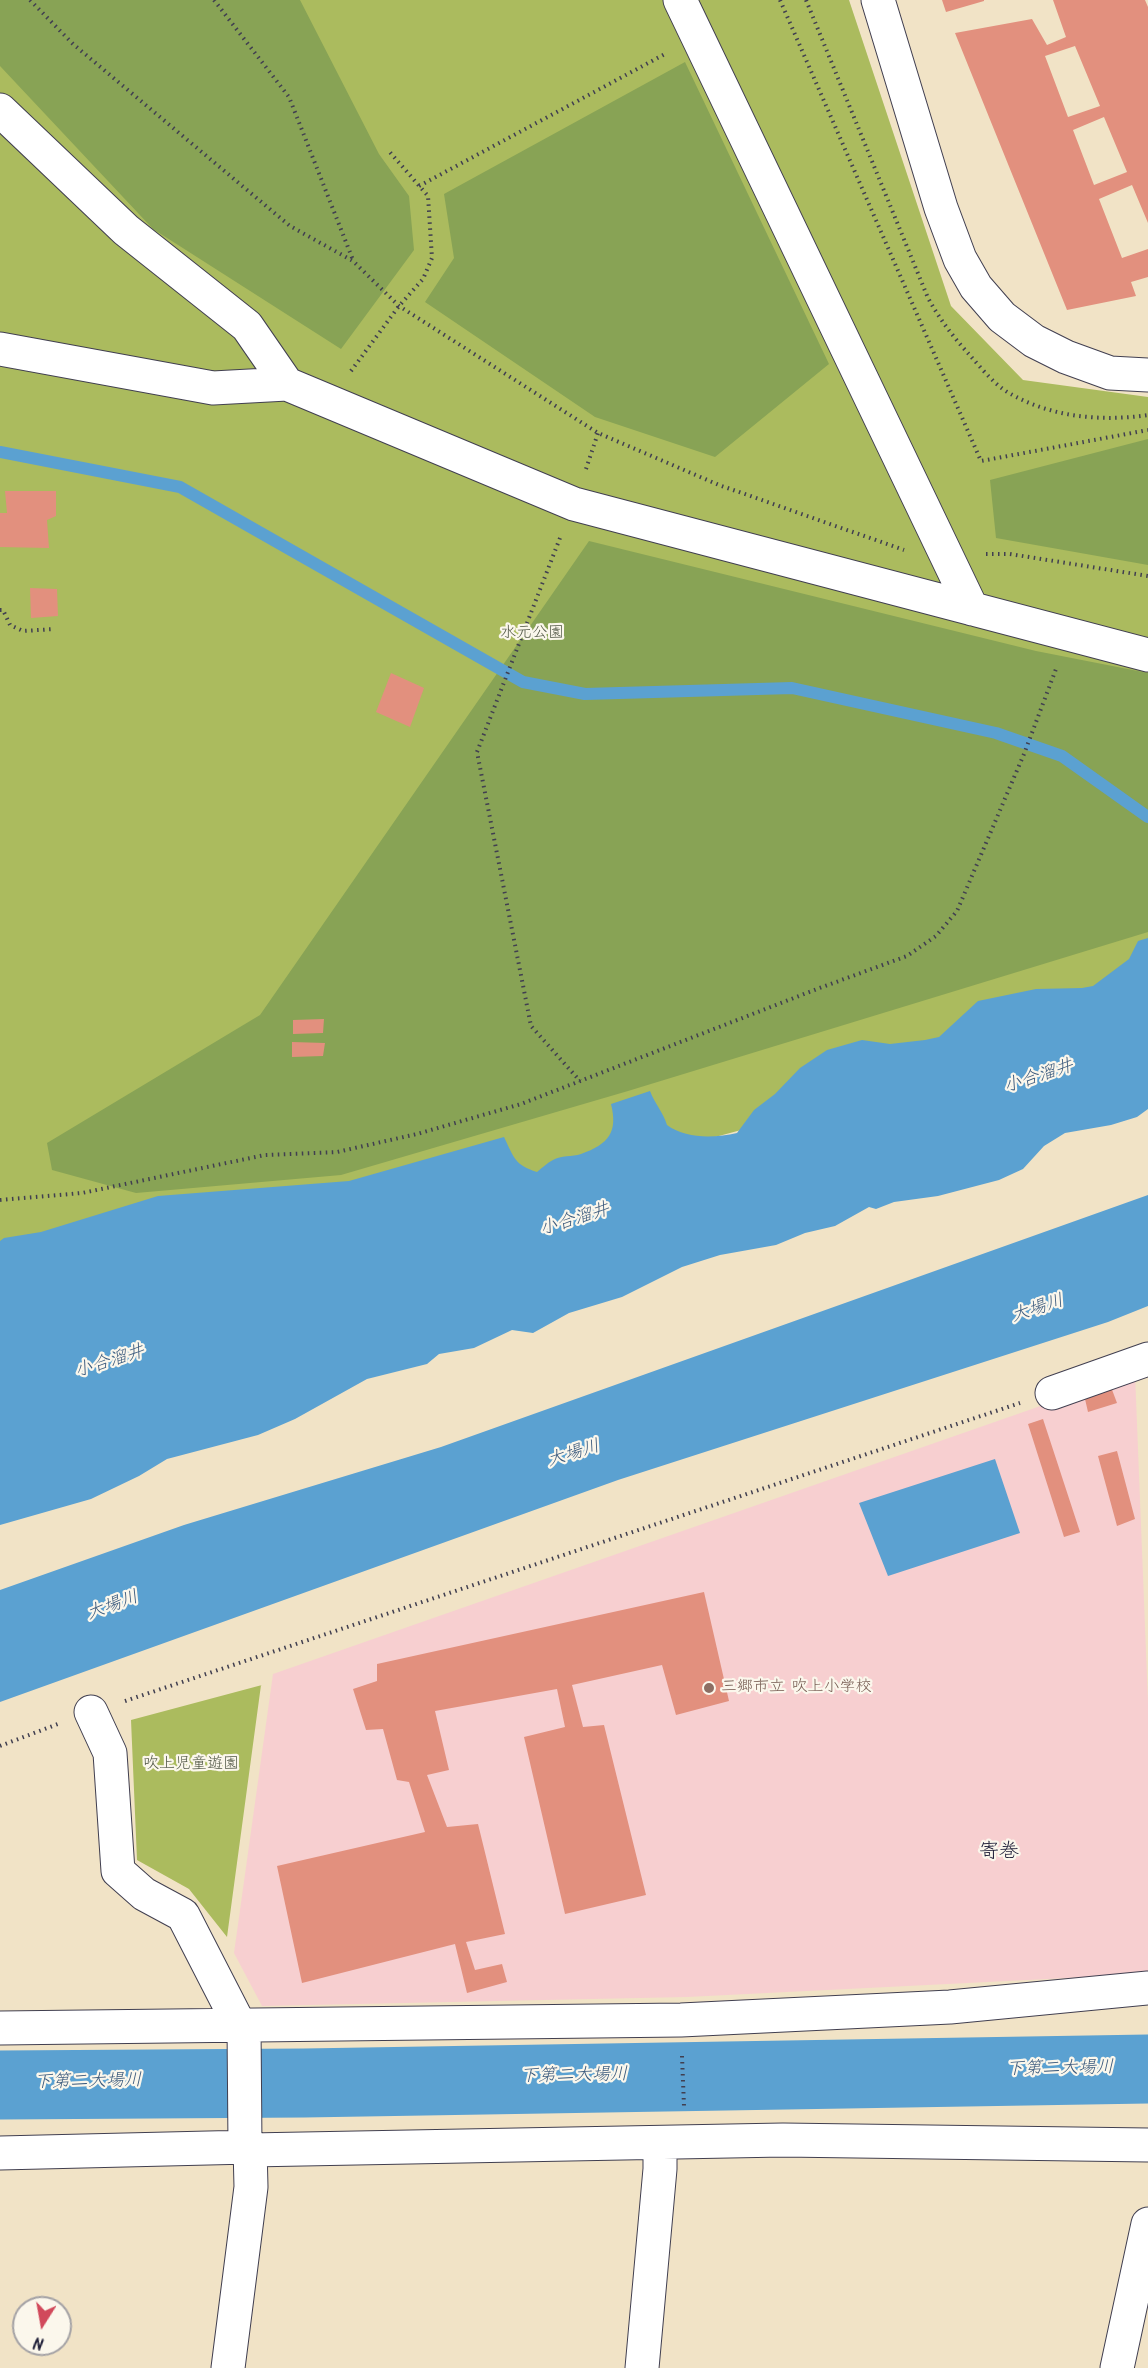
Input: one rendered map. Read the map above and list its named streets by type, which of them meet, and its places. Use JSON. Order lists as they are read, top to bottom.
{
  "districts": ["寄巻"],
  "water": ["小合溜井", "大場川", "下第二大場川"],
  "parks": ["水元公園", "吹上児童遊園"],
  "places": ["三郷市立 吹上小学校"],
  "north": "bottom"
}
